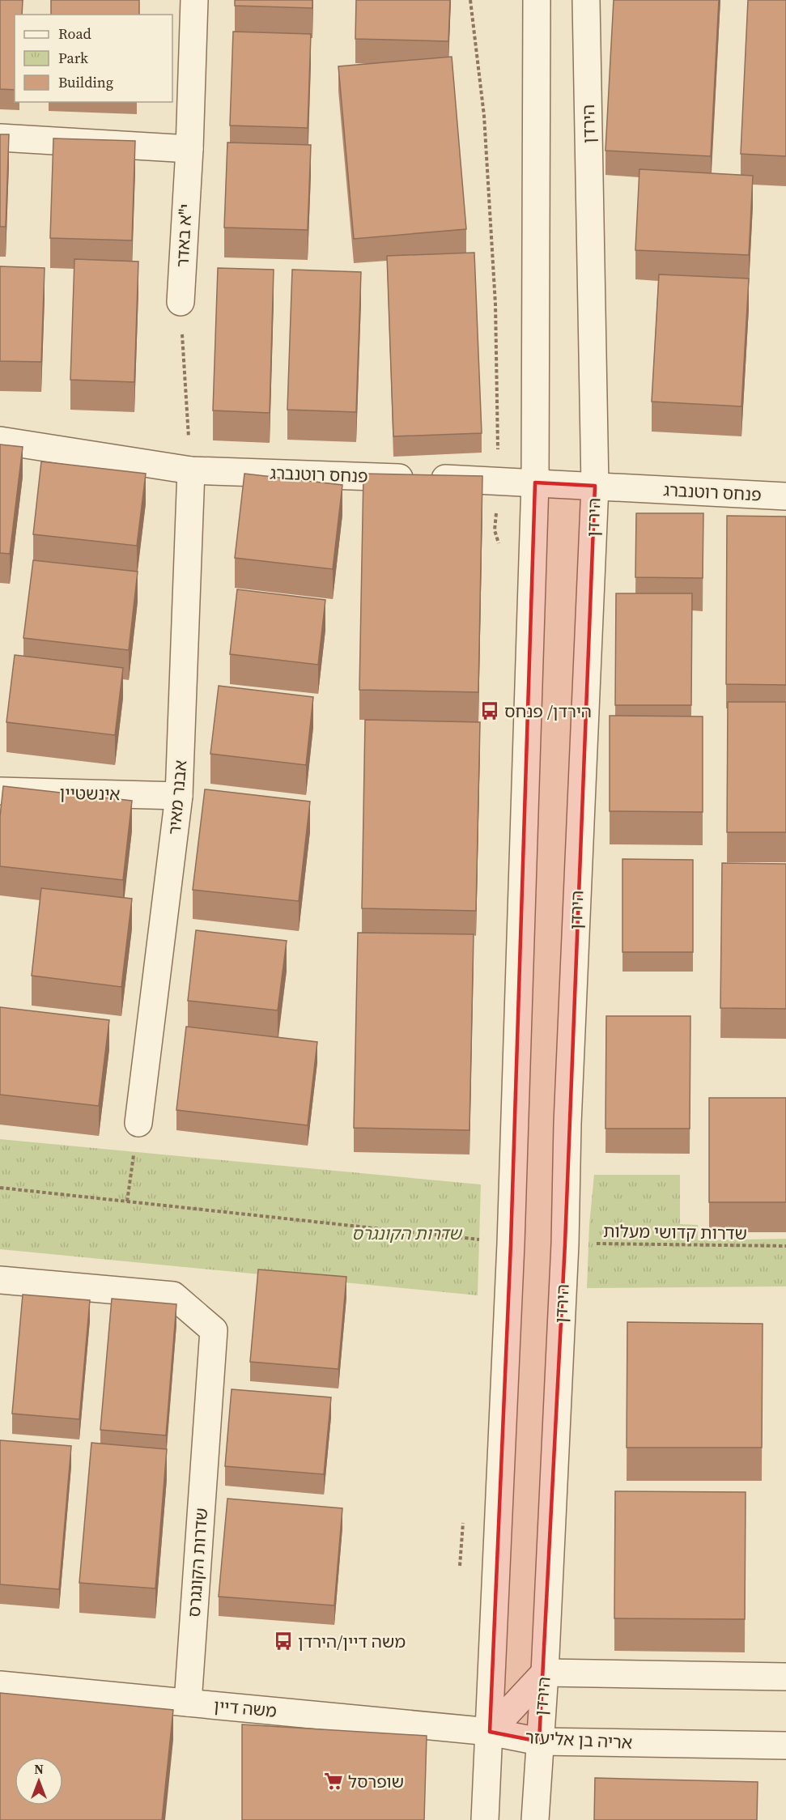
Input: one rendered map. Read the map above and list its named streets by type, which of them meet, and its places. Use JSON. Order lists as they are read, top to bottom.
{
  "streets": {
    "street": [
      "הירדן",
      "י\"א באדר",
      "פנחס רוטנברג",
      "אינשטיין",
      "אבנר מאיר",
      "שדרות הקונגרס",
      "משה דיין",
      "אריה בן אליעזר"
    ],
    "path": ["שדרות קדושי מעלות"]
  },
  "crossings": [
    ["הירדן", "פנחס רוטנברג"],
    ["הירדן", "שדרות קדושי מעלות"],
    ["הירדן", "אריה בן אליעזר"],
    ["פנחס רוטנברג", "אבנר מאיר"],
    ["אינשטיין", "אבנר מאיר"],
    ["שדרות הקונגרס", "משה דיין"],
    ["משה דיין", "אריה בן אליעזר"]
  ],
  "parks": ["שדרות הקונגרס"],
  "places": {
    "bus stop": ["הירדן/ פנחס", "משה דיין/הירדן"],
    "supermarket": ["שופרסל"]
  },
  "legend": ["Road", "Park", "Building"],
  "north": "top"
}
